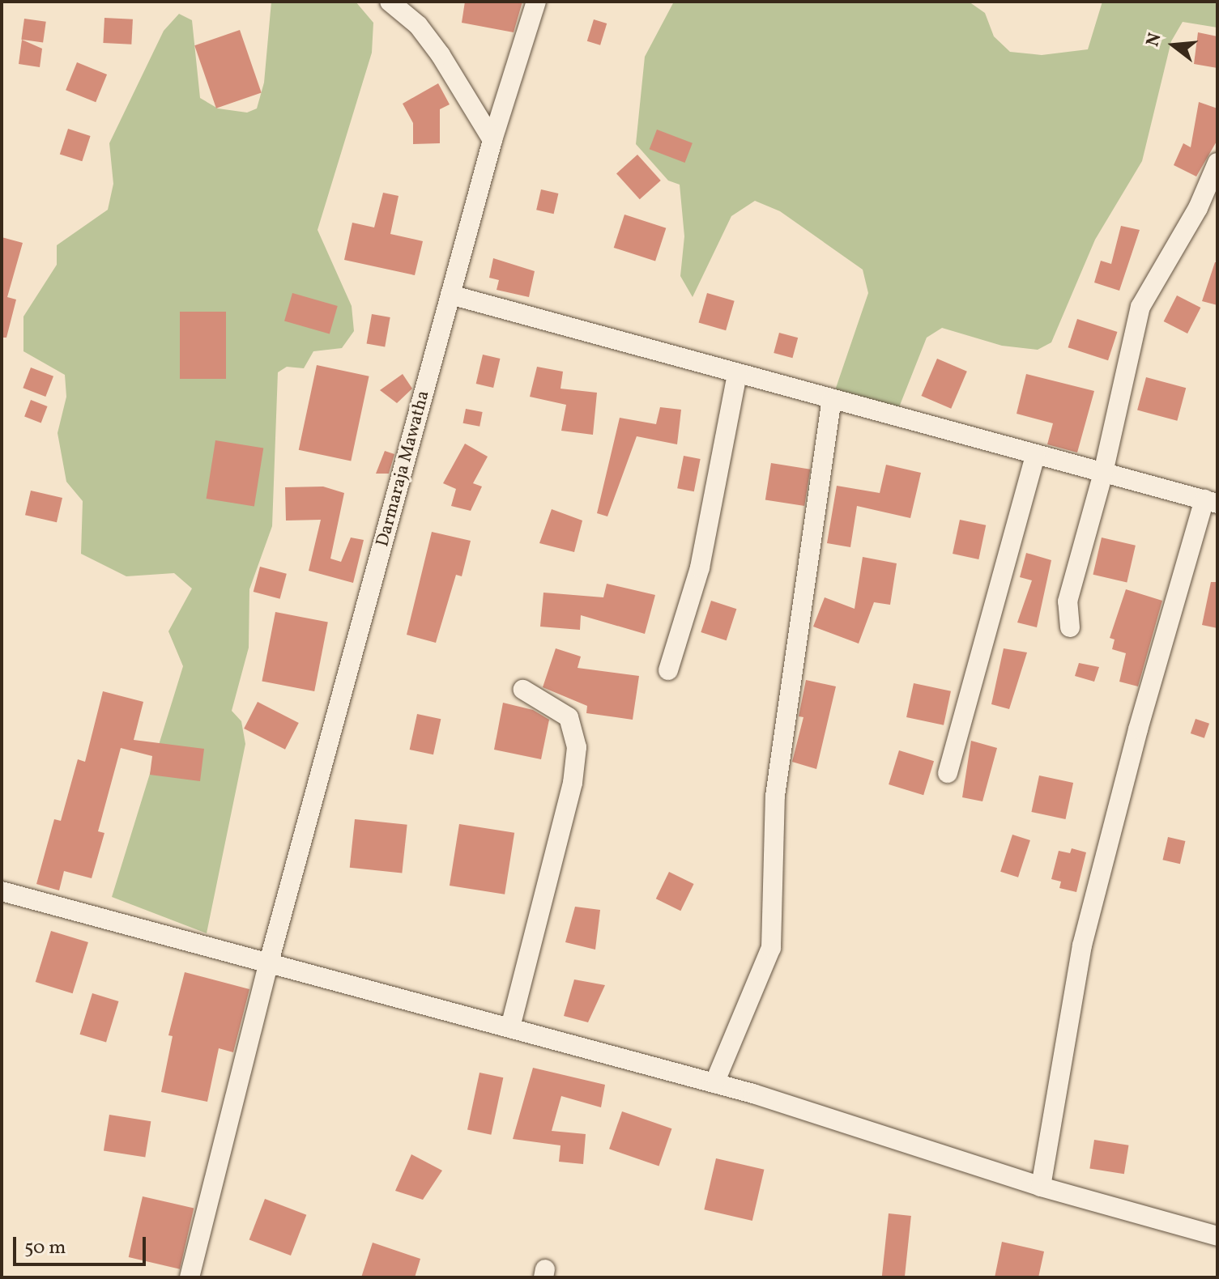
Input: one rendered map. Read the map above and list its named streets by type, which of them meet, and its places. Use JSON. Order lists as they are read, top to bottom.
{
  "streets": {
    "street": ["Darmaraja Mawatha"]
  },
  "scale_bar": "50 m",
  "north": "left"
}
